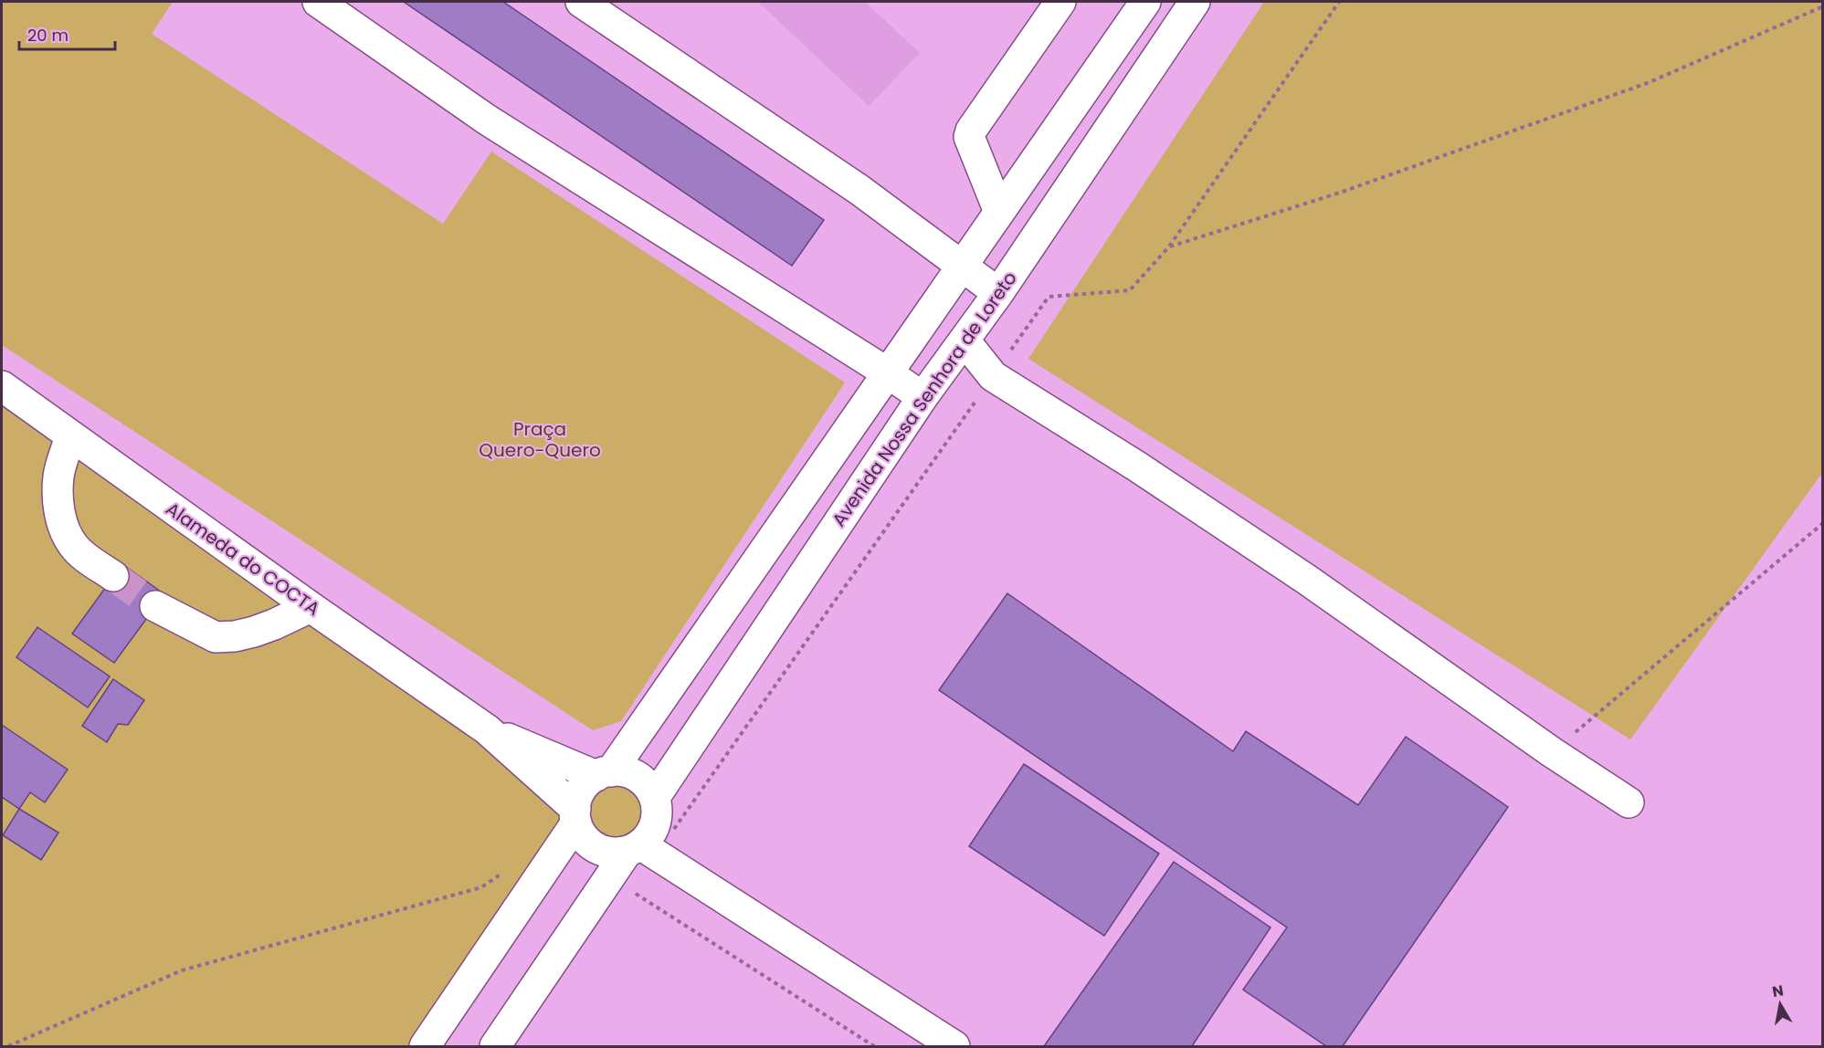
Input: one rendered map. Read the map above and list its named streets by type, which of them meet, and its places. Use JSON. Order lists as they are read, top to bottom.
{
  "streets": {
    "lane": ["Avenida Nossa Senhora de Loreto", "Alameda do COCTA"]
  },
  "parks": ["Praça Quero-Quero"],
  "scale_bar": "20 m",
  "north": "top"
}
